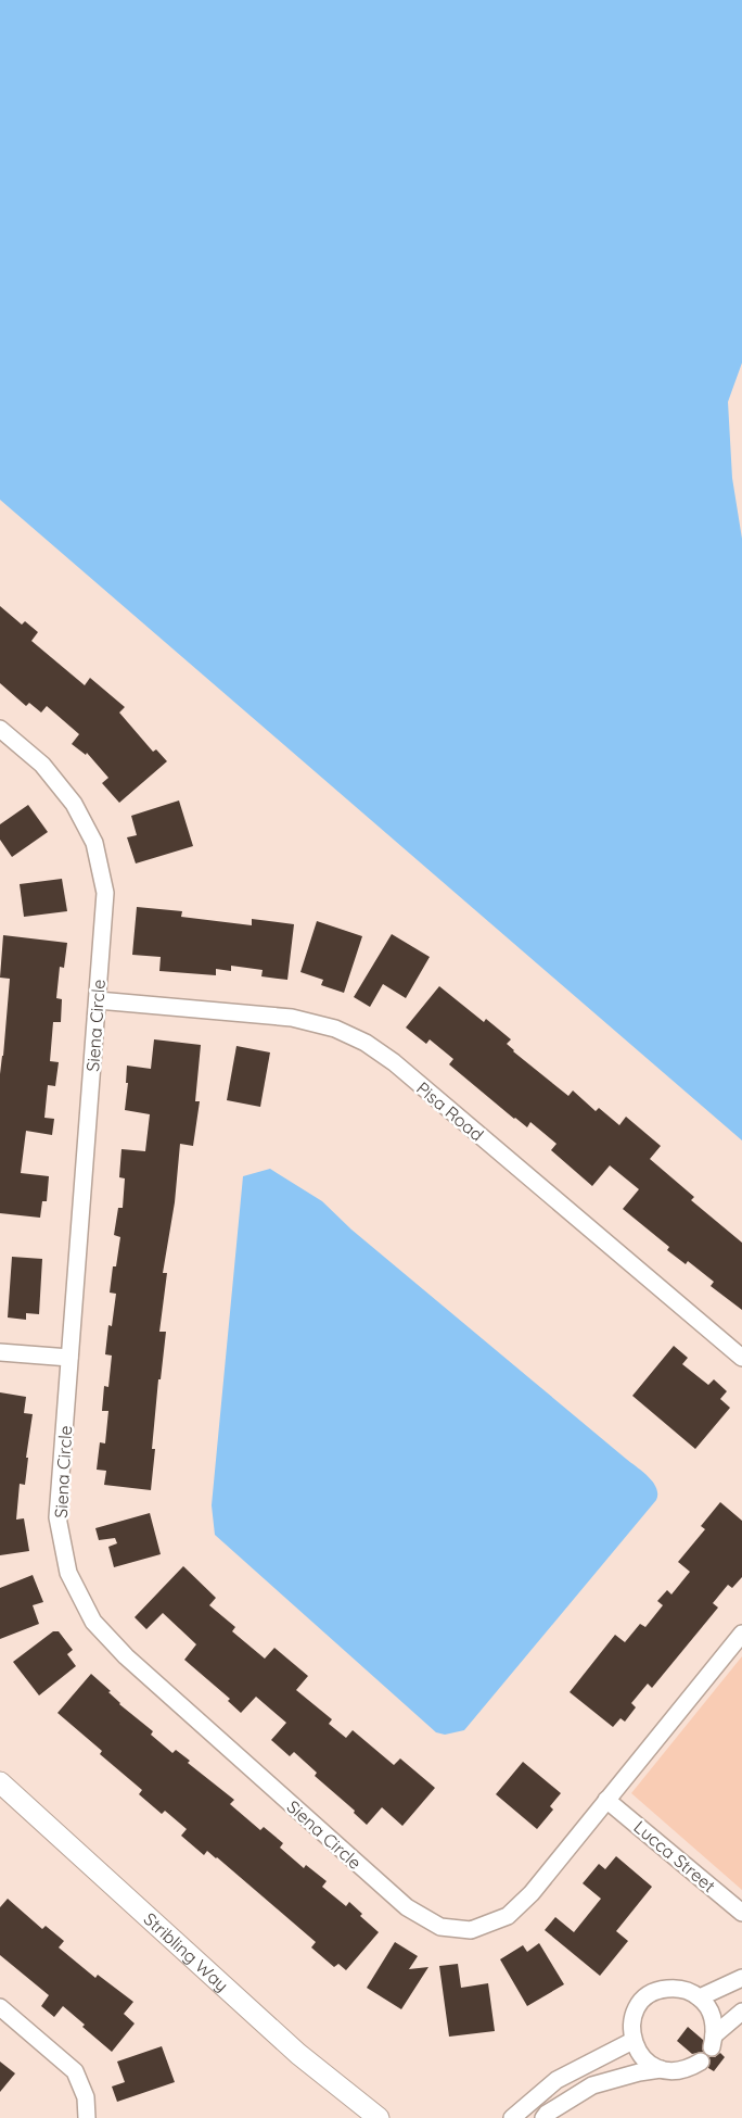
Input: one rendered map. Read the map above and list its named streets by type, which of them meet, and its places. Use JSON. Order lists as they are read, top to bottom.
{
  "streets": {
    "street": [
      "Siena Circle",
      "Pisa Road",
      "Lucca Street",
      "Stribling Way"
    ]
  },
  "crossings": [
    ["Siena Circle", "Pisa Road"],
    ["Siena Circle", "Lucca Street"]
  ]
}
